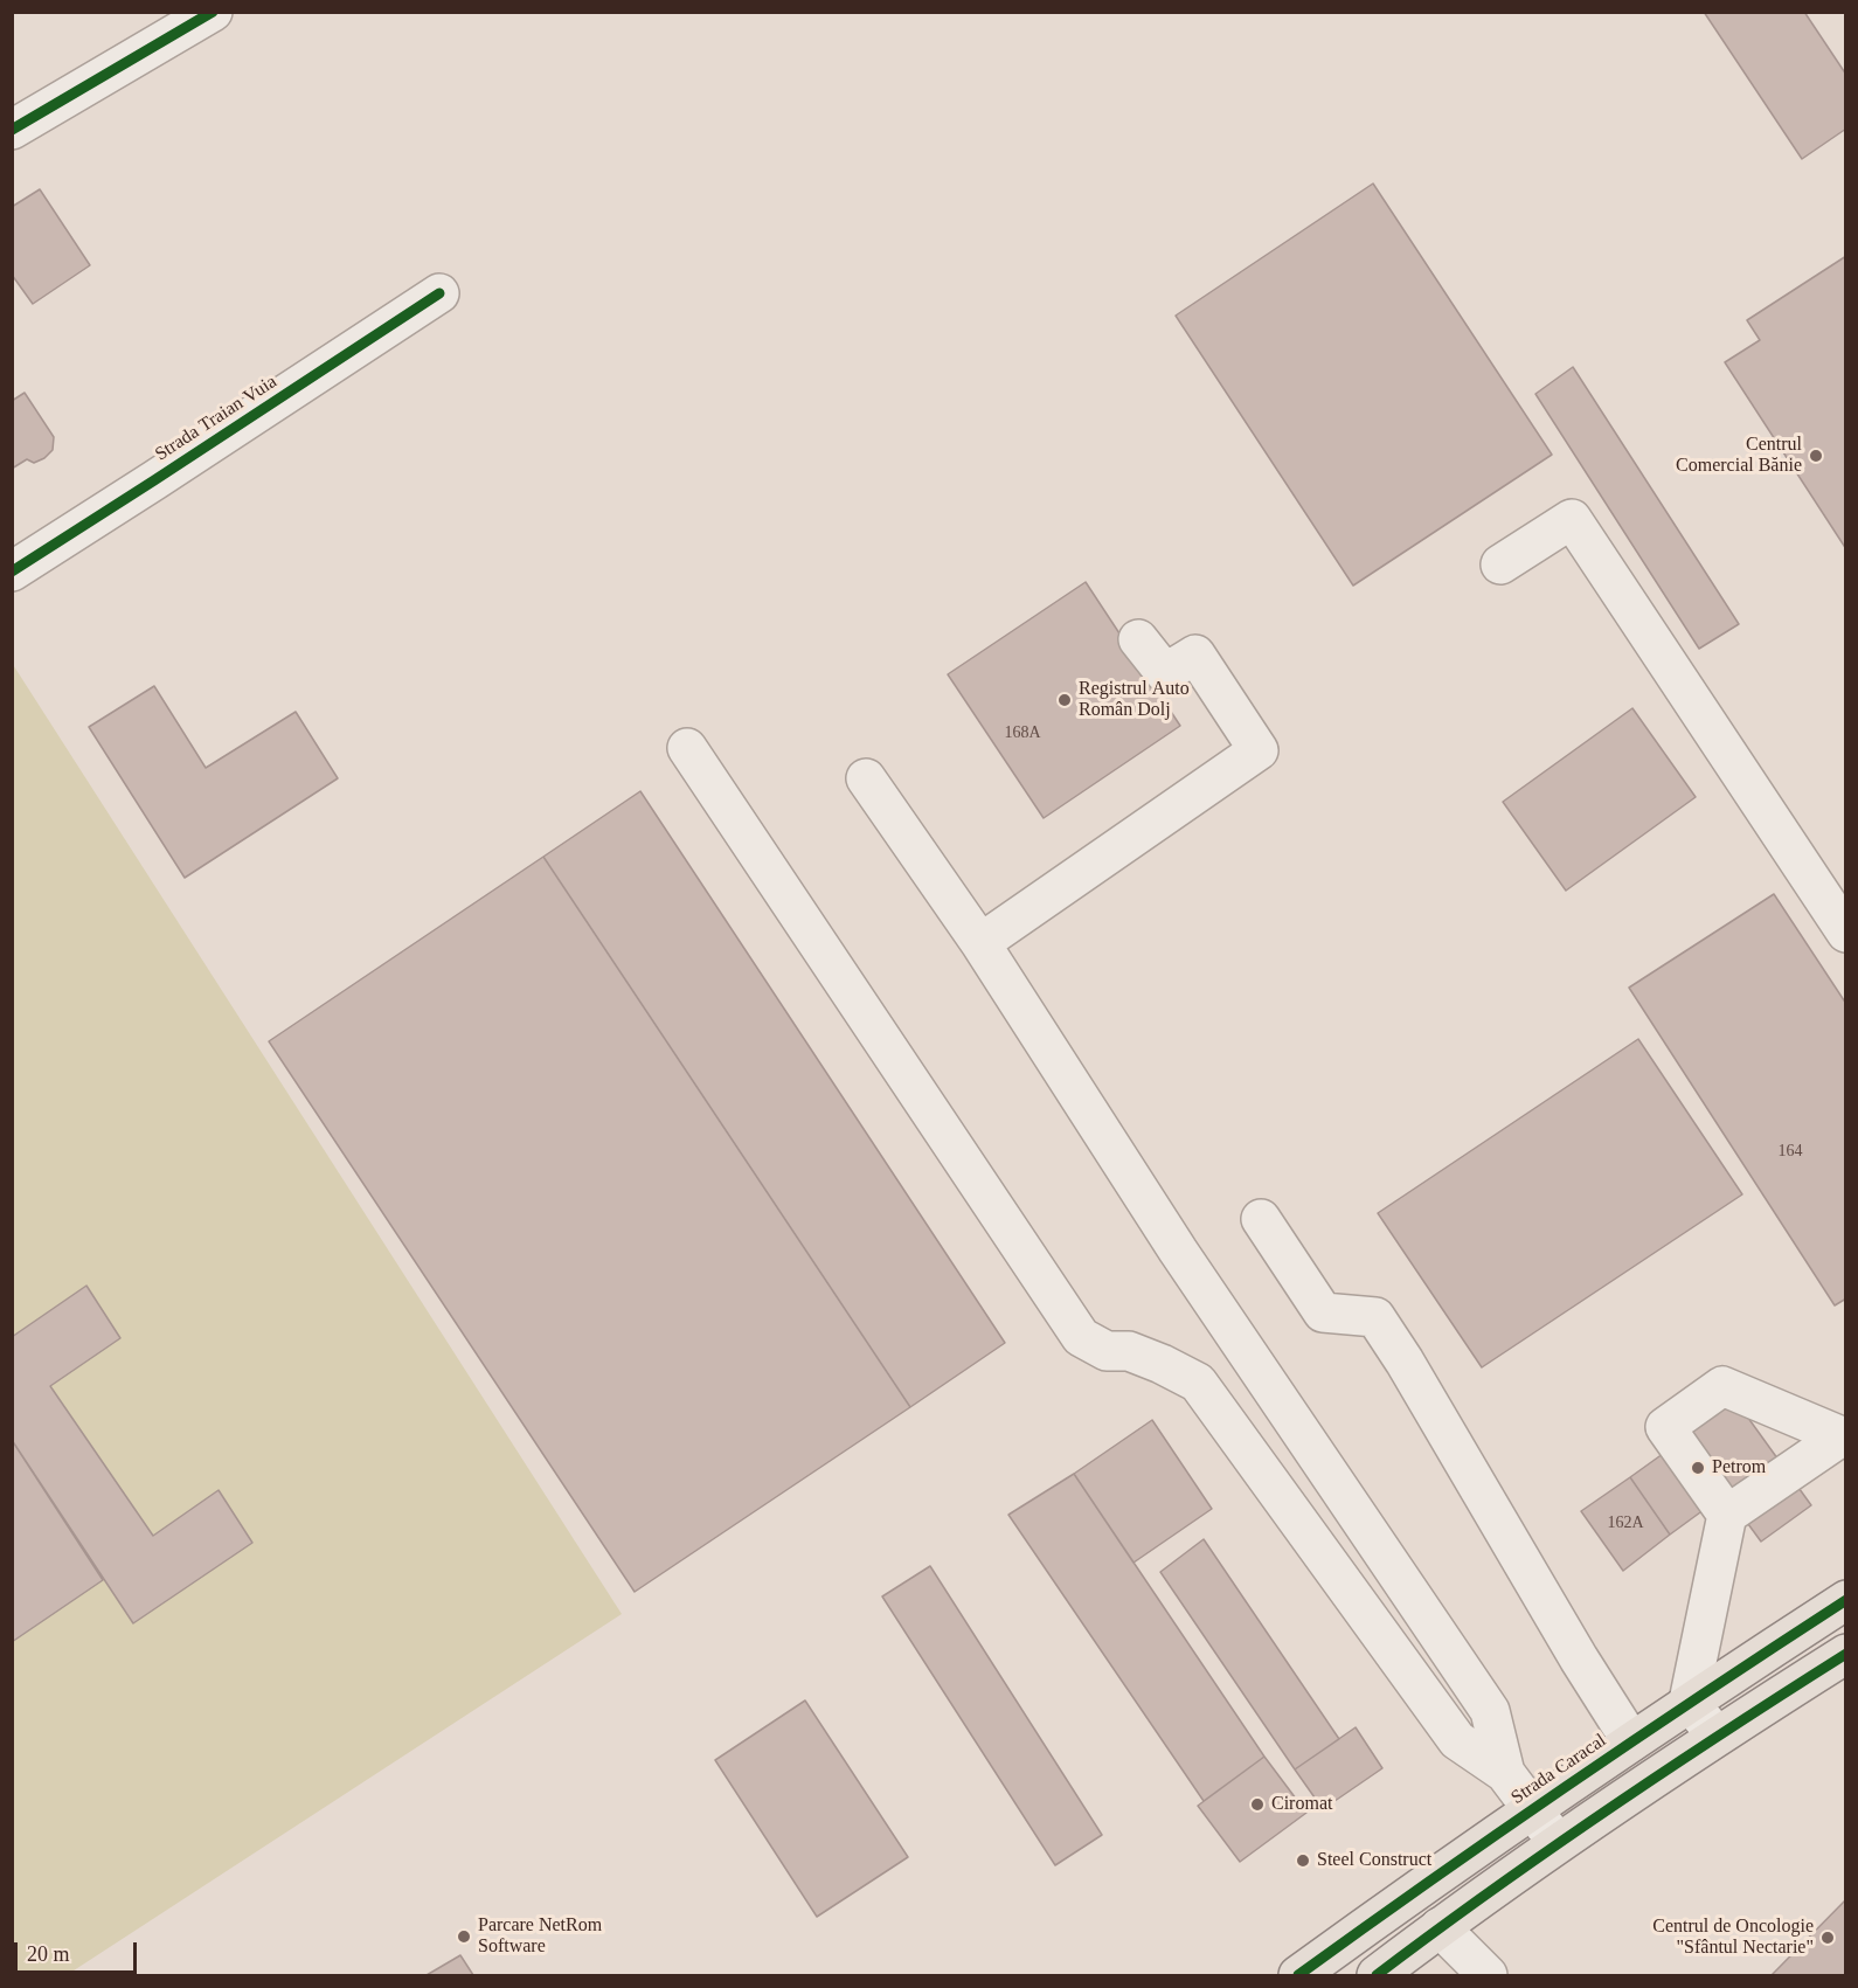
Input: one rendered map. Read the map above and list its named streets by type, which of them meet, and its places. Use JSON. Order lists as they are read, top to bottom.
{
  "streets": {
    "main road": ["Strada Caracal"],
    "street": ["Strada Traian Vuia"]
  },
  "places": [
    "Centrul Comercial Bănie",
    "Registrul Auto Român Dolj",
    "Petrom",
    "Ciromat",
    "Steel Construct",
    "Parcare NetRom Software",
    "Centrul de Oncologie \"Sfântul Nectarie\""
  ],
  "house_numbers": ["168A", "164", "162A"],
  "scale_bar": "20 m"
}
